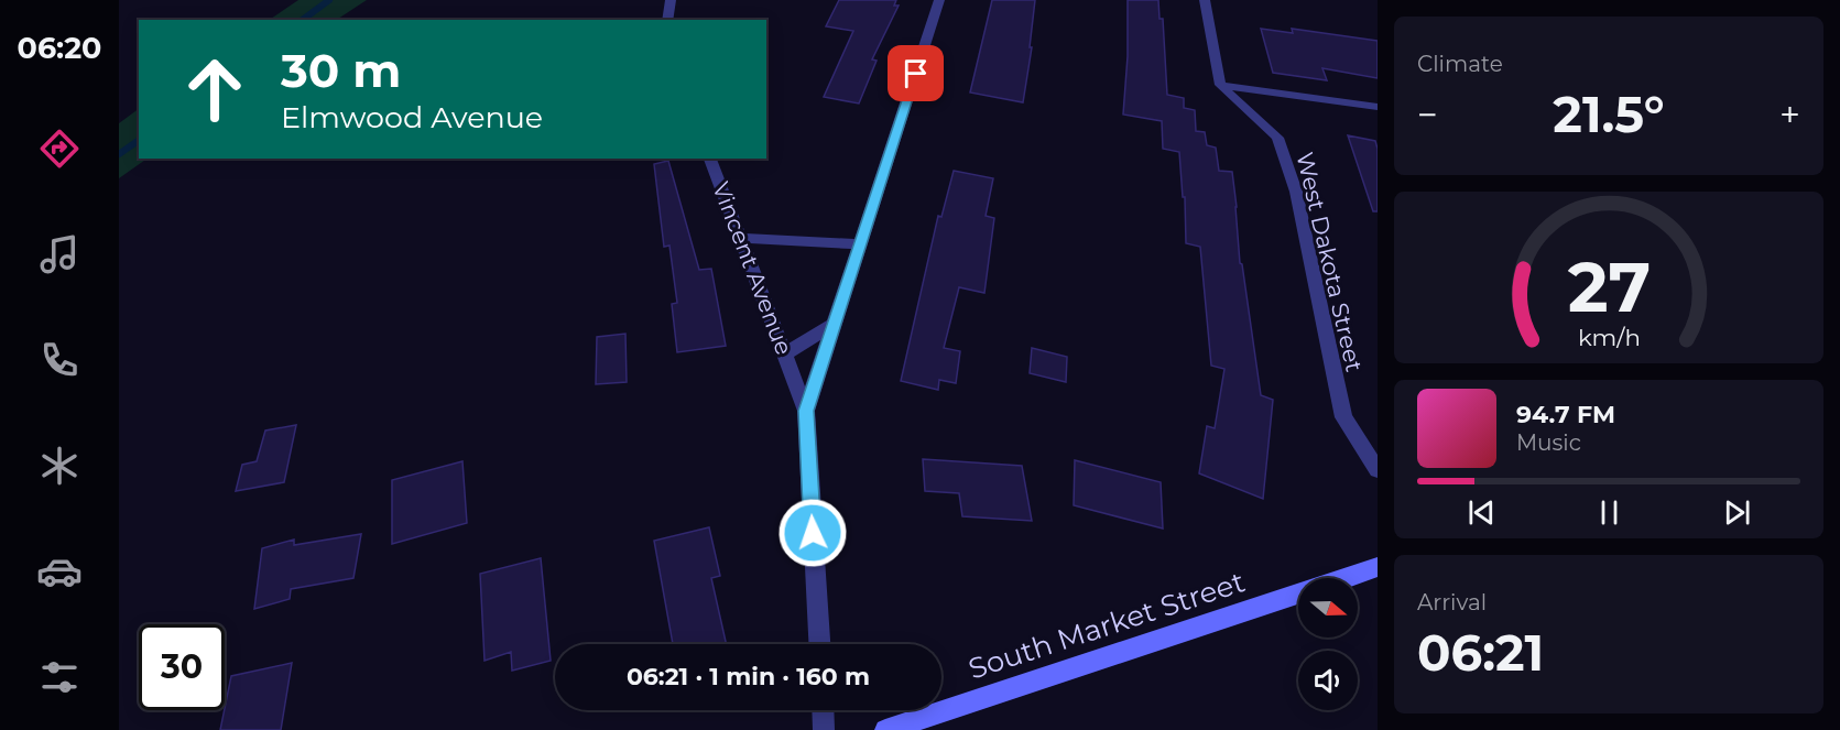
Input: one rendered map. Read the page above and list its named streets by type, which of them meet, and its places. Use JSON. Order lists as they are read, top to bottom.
{
  "streets": {
    "main road": ["South Market Street"],
    "street": ["West Dakota Street", "Vincent Avenue"]
  },
  "north": "right",
  "page": {
    "tabs": "06:20",
    "tile": [
      "Climate",
      ["Arrival", "06:21"]
    ],
    "turn": ["30 m", "Elmwood Avenue"],
    "heat": ["−", "21.5°", "+"],
    "song": ["94.7 FM", "Music"],
    "limit": "30",
    "trip": "06:21 · 1 min · 160 m",
    "gauge": ["27", "km/h"]
  }
}
